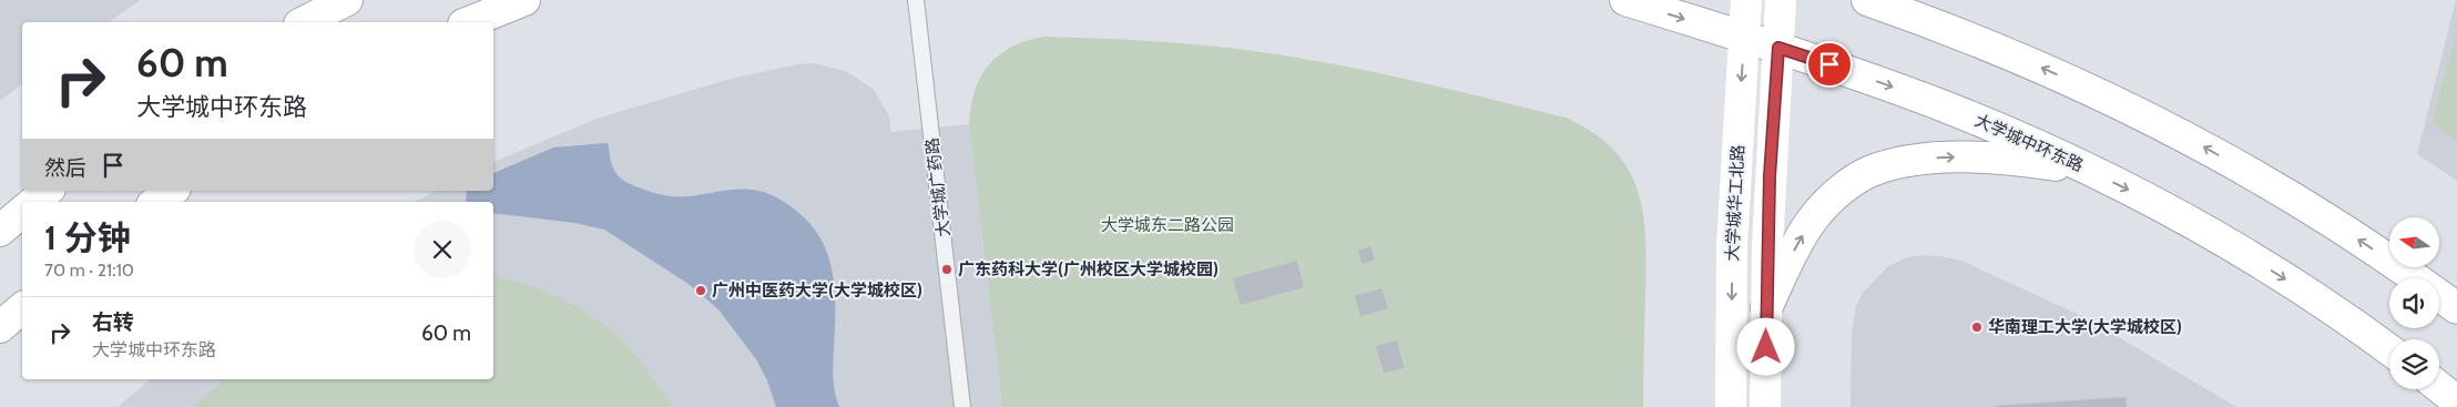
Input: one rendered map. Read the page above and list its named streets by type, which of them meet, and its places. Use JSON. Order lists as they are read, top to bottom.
{
  "streets": {
    "main road": ["大学城中环东路", "大学城华工北路"],
    "lane": ["大学城广药路"]
  },
  "crossings": [
    ["大学城中环东路", "大学城华工北路"]
  ],
  "parks": ["大学城东二路公园"],
  "places": ["广东药科大学(广州校区大学城校园)", "广州中医药大学(大学城校区)", "华南理工大学(大学城校区)"],
  "north": "left",
  "page": {
    "turn": ["60 m", "大学城中环东路"],
    "then": "然后",
    "heading": ["1 分钟", "70 m · 21:10"],
    "list": [
      {
        "name": "右转",
        "note": "大学城中环东路",
        "value": "60 m"
      }
    ]
  }
}
